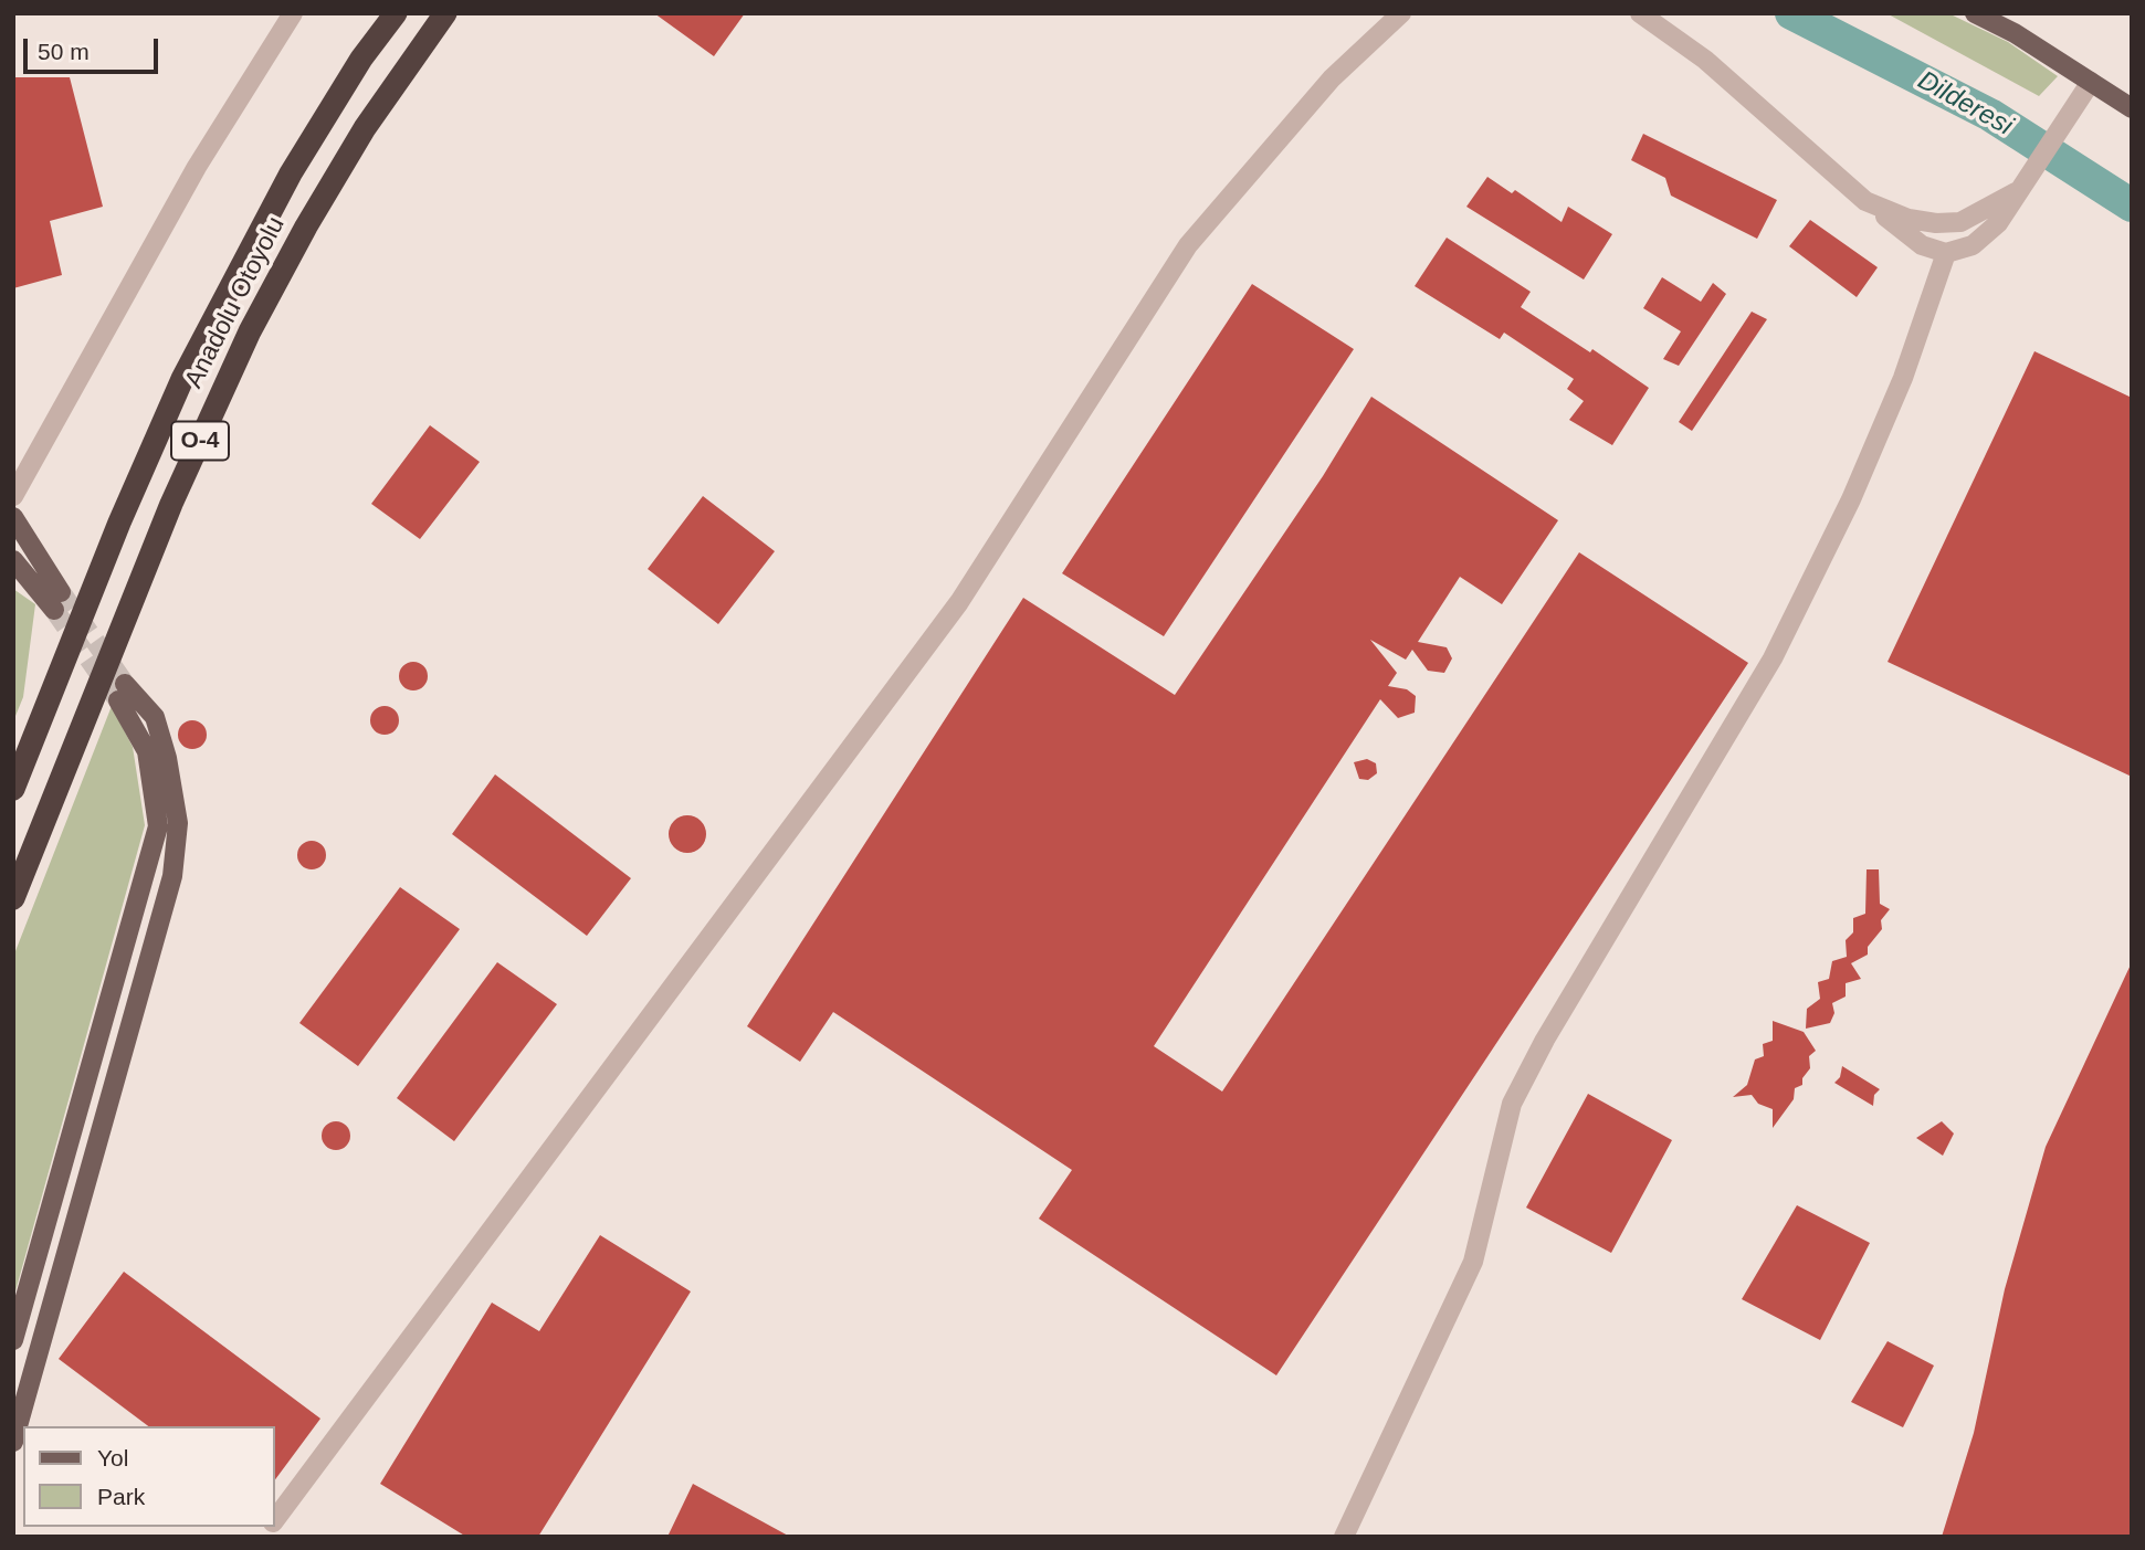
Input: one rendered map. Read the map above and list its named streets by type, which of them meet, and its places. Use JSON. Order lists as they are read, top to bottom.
{
  "streets": {
    "highway": ["Anadolu Otoyolu", "O-4"]
  },
  "water": ["Dilderesi"],
  "legend": ["Yol", "Park"],
  "scale_bar": "50 m"
}
